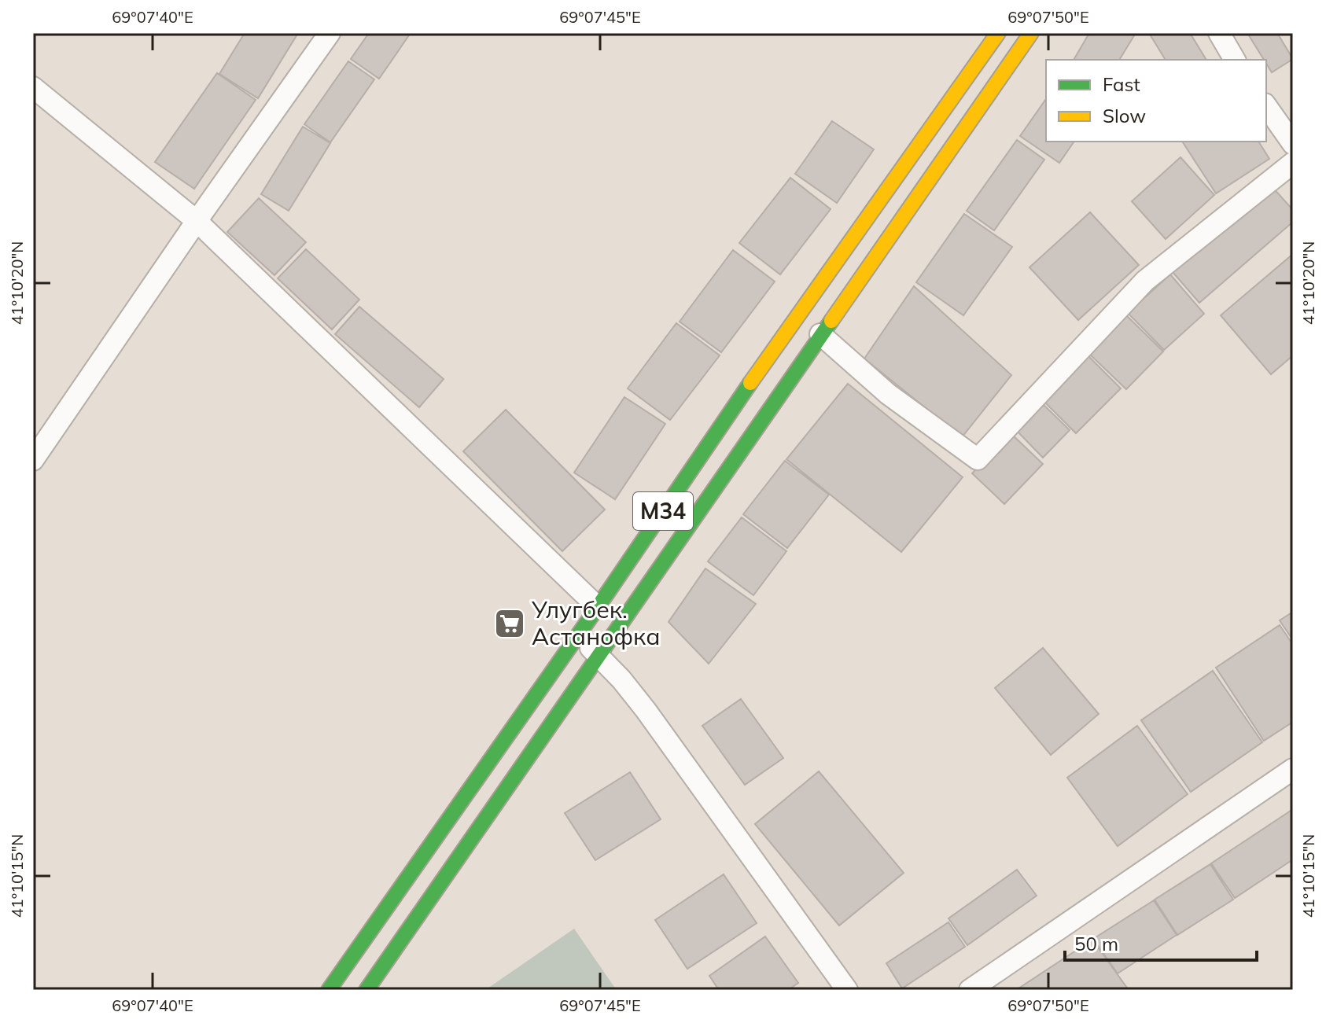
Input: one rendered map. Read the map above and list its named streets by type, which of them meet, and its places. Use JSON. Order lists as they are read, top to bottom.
{
  "streets": {
    "main road": ["M34"]
  },
  "places": {
    "supermarket": ["Улугбек. Астанофка"]
  },
  "legend": ["Fast", "Slow"],
  "scale_bar": "50 m",
  "coordinates": [
    "69°07'40\"E",
    "69°07'45\"E",
    "69°07'50\"E",
    "41°10'20\"N",
    "41°10'15\"N"
  ]
}
